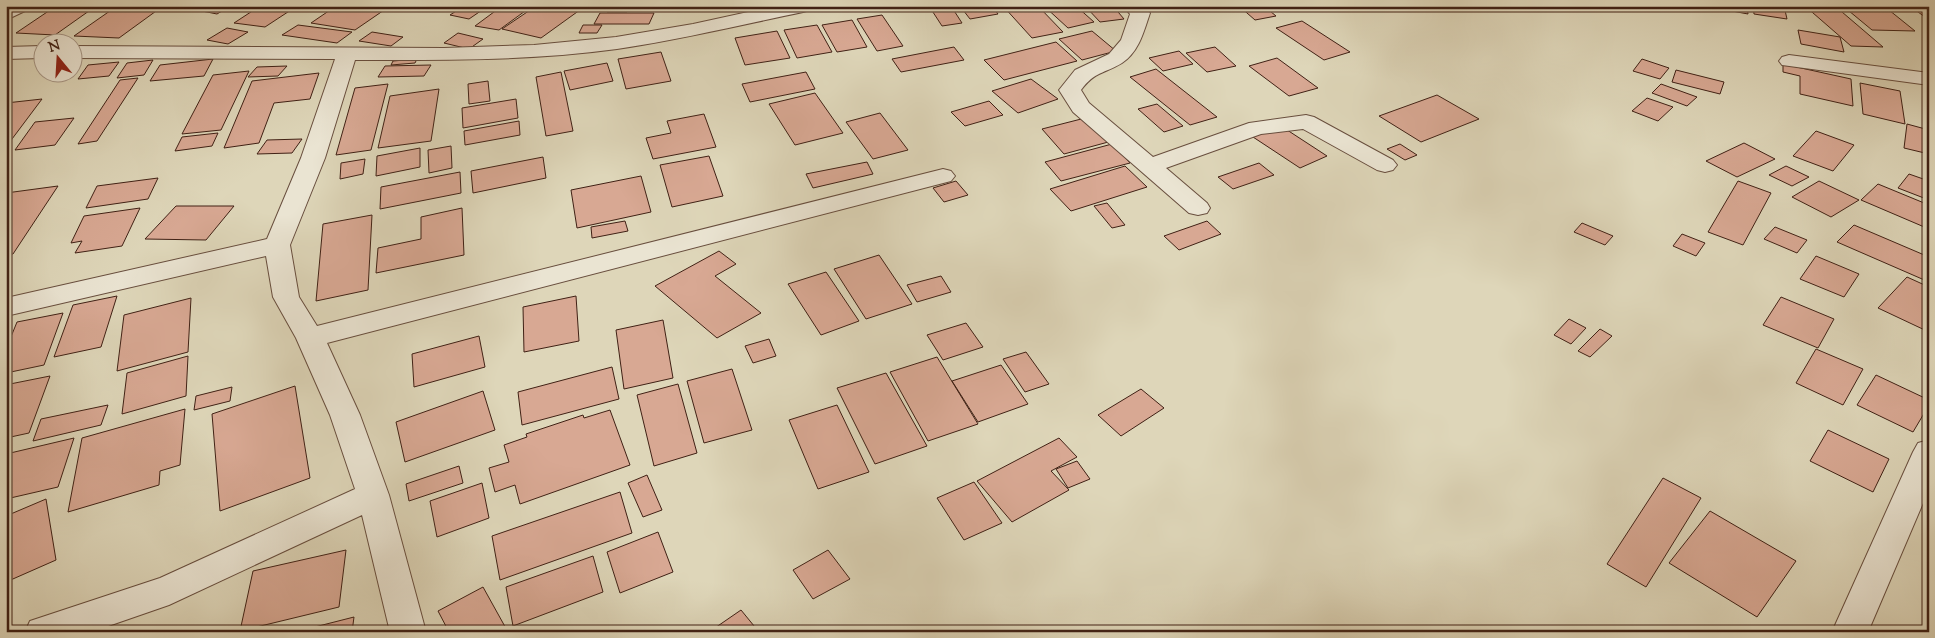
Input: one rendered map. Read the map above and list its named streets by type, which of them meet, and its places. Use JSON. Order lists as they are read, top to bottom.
{
  "north": "top"
}
